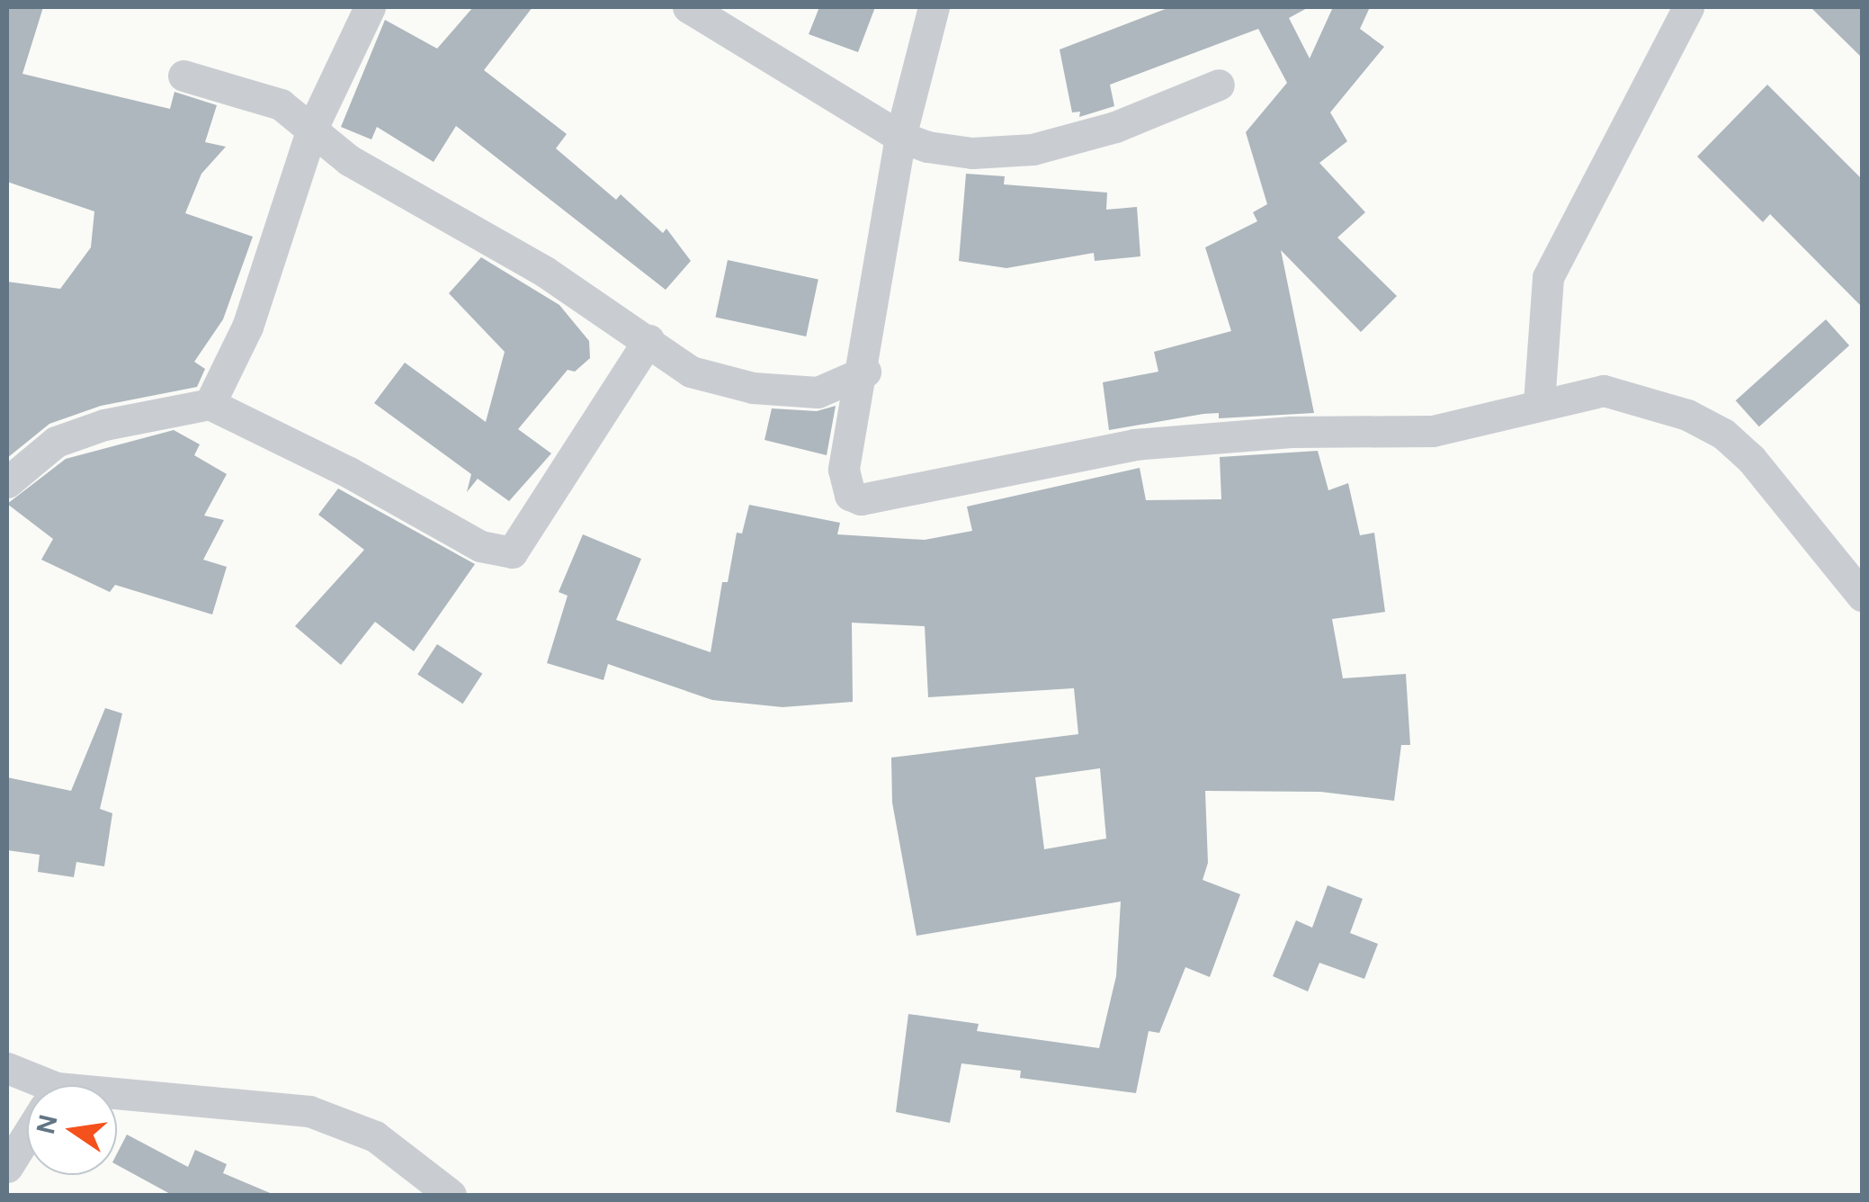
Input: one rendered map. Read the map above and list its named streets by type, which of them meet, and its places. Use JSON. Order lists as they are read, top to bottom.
{
  "north": "left"
}
